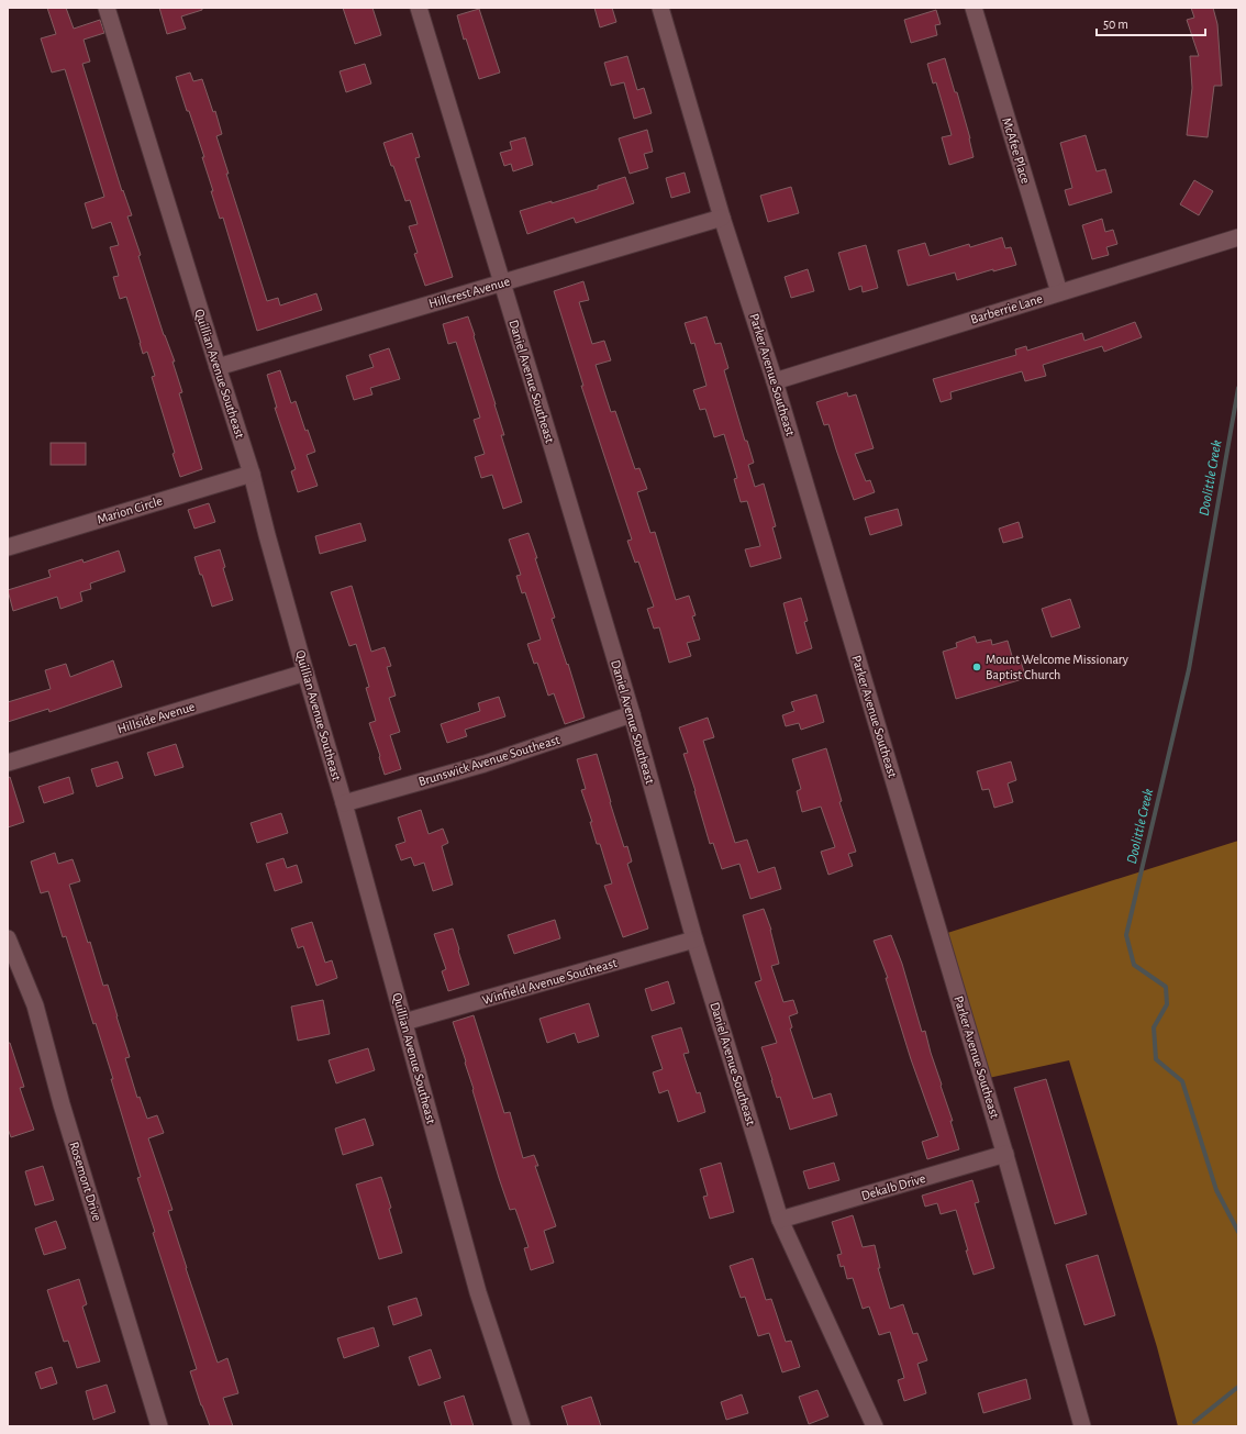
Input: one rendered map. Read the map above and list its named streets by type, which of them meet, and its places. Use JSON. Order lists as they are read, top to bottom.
{
  "streets": {
    "street": [
      "McAfee Place",
      "Hillcrest Avenue",
      "Barberrie Lane",
      "Quillian Avenue Southeast",
      "Parker Avenue Southeast",
      "Daniel Avenue Southeast",
      "Marion Circle",
      "Hillside Avenue",
      "Brunswick Avenue Southeast",
      "Winfield Avenue Southeast",
      "Rosemont Drive",
      "Dekalb Drive"
    ]
  },
  "crossings": [
    ["McAfee Place", "Barberrie Lane"],
    ["Hillcrest Avenue", "Quillian Avenue Southeast"],
    ["Hillcrest Avenue", "Parker Avenue Southeast"],
    ["Hillcrest Avenue", "Daniel Avenue Southeast"],
    ["Barberrie Lane", "Parker Avenue Southeast"],
    ["Quillian Avenue Southeast", "Marion Circle"],
    ["Quillian Avenue Southeast", "Hillside Avenue"],
    ["Quillian Avenue Southeast", "Brunswick Avenue Southeast"],
    ["Quillian Avenue Southeast", "Winfield Avenue Southeast"],
    ["Parker Avenue Southeast", "Dekalb Drive"],
    ["Daniel Avenue Southeast", "Brunswick Avenue Southeast"],
    ["Daniel Avenue Southeast", "Winfield Avenue Southeast"],
    ["Daniel Avenue Southeast", "Dekalb Drive"]
  ],
  "water": ["Doolittle Creek"],
  "places": ["Mount Welcome Missionary Baptist Church"],
  "scale_bar": "50 m"
}
